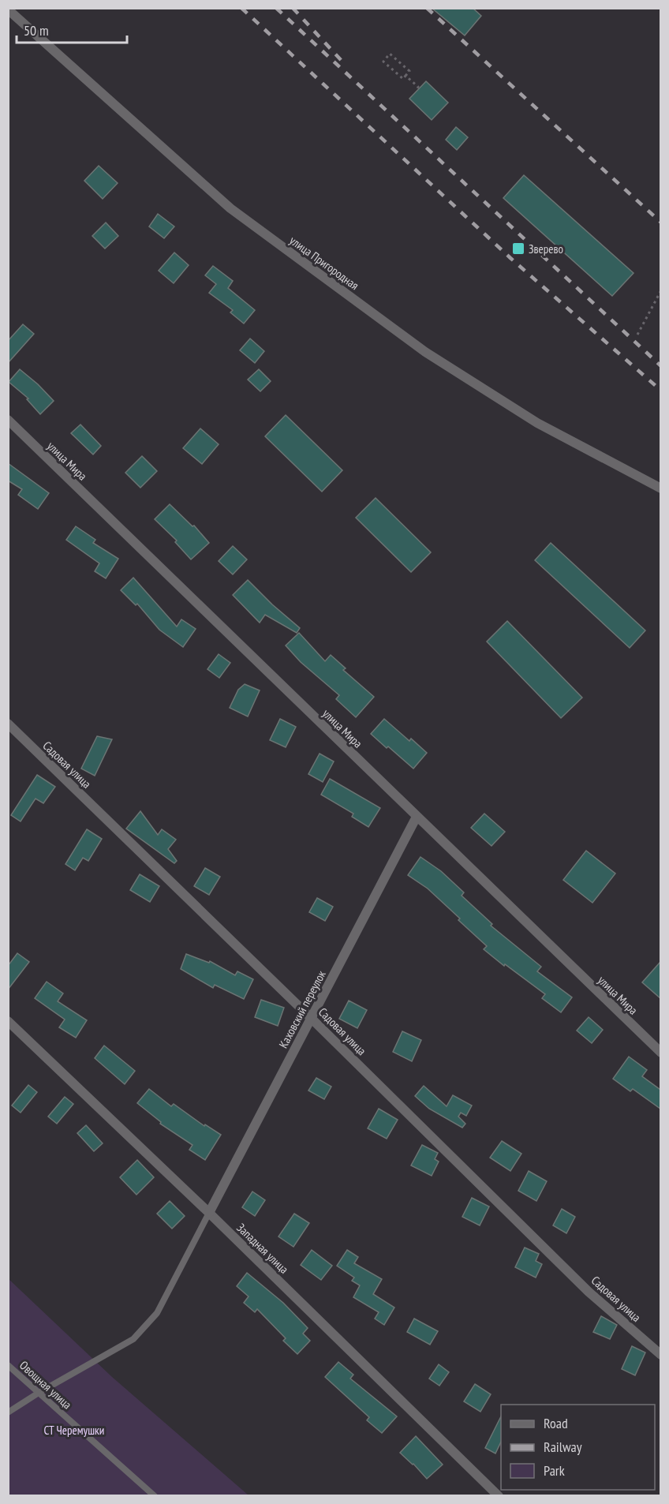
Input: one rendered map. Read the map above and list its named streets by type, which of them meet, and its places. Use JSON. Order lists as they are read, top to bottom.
{
  "streets": {
    "street": [
      "улица Пригородная",
      "улица Мира",
      "Садовая улица",
      "Каховский переулок",
      "Западная улица"
    ],
    "lane": ["Овощная улица"]
  },
  "crossings": [
    ["улица Мира", "Каховский переулок"],
    ["Садовая улица", "Каховский переулок"],
    ["Каховский переулок", "Западная улица"]
  ],
  "parks": ["СТ Черемушки"],
  "places": {
    "transit": ["Зверево"]
  },
  "legend": ["Road", "Railway", "Park"],
  "scale_bar": "50 m"
}
